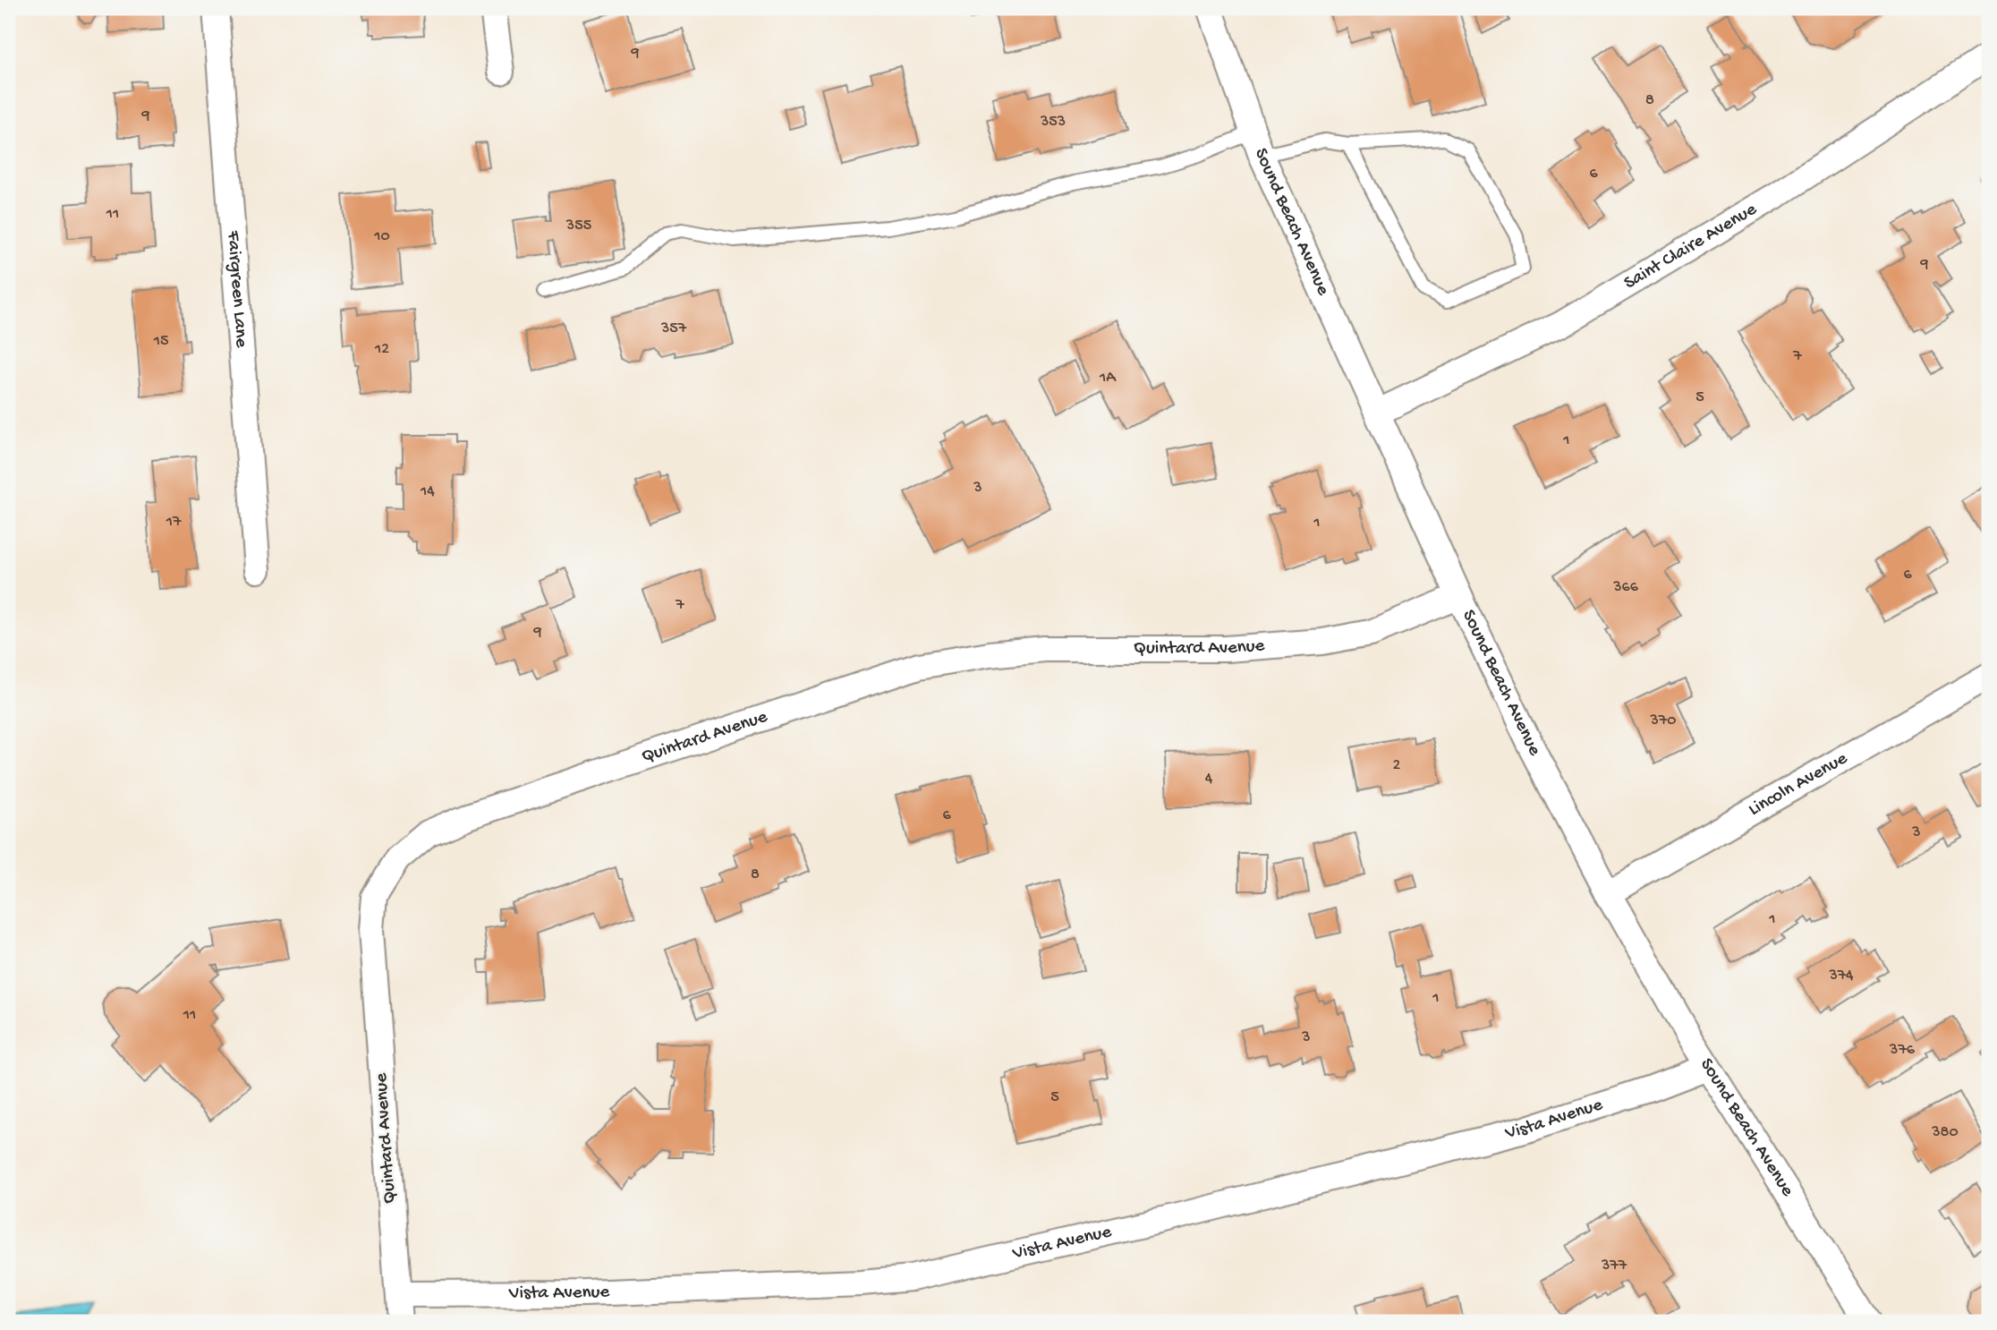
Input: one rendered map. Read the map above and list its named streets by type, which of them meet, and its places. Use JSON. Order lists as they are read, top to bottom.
{
  "streets": {
    "street": [
      "Sound Beach Avenue",
      "Saint Claire Avenue",
      "Fairgreen Lane",
      "Quintard Avenue",
      "Lincoln Avenue",
      "Vista Avenue"
    ]
  },
  "crossings": [
    ["Sound Beach Avenue", "Saint Claire Avenue"],
    ["Sound Beach Avenue", "Quintard Avenue"],
    ["Sound Beach Avenue", "Lincoln Avenue"],
    ["Sound Beach Avenue", "Vista Avenue"],
    ["Quintard Avenue", "Vista Avenue"]
  ],
  "house_numbers": [
    "9",
    "8",
    "9",
    "353",
    "6",
    "11",
    "355",
    "10",
    "9",
    "357",
    "15",
    "12",
    "7",
    "1A",
    "5",
    "1",
    "3",
    "14",
    "17",
    "1",
    "6",
    "366",
    "7",
    "9",
    "370",
    "2",
    "4",
    "6",
    "3",
    "8",
    "1",
    "374",
    "1",
    "11",
    "3",
    "376",
    "5",
    "380",
    "377"
  ]
}
